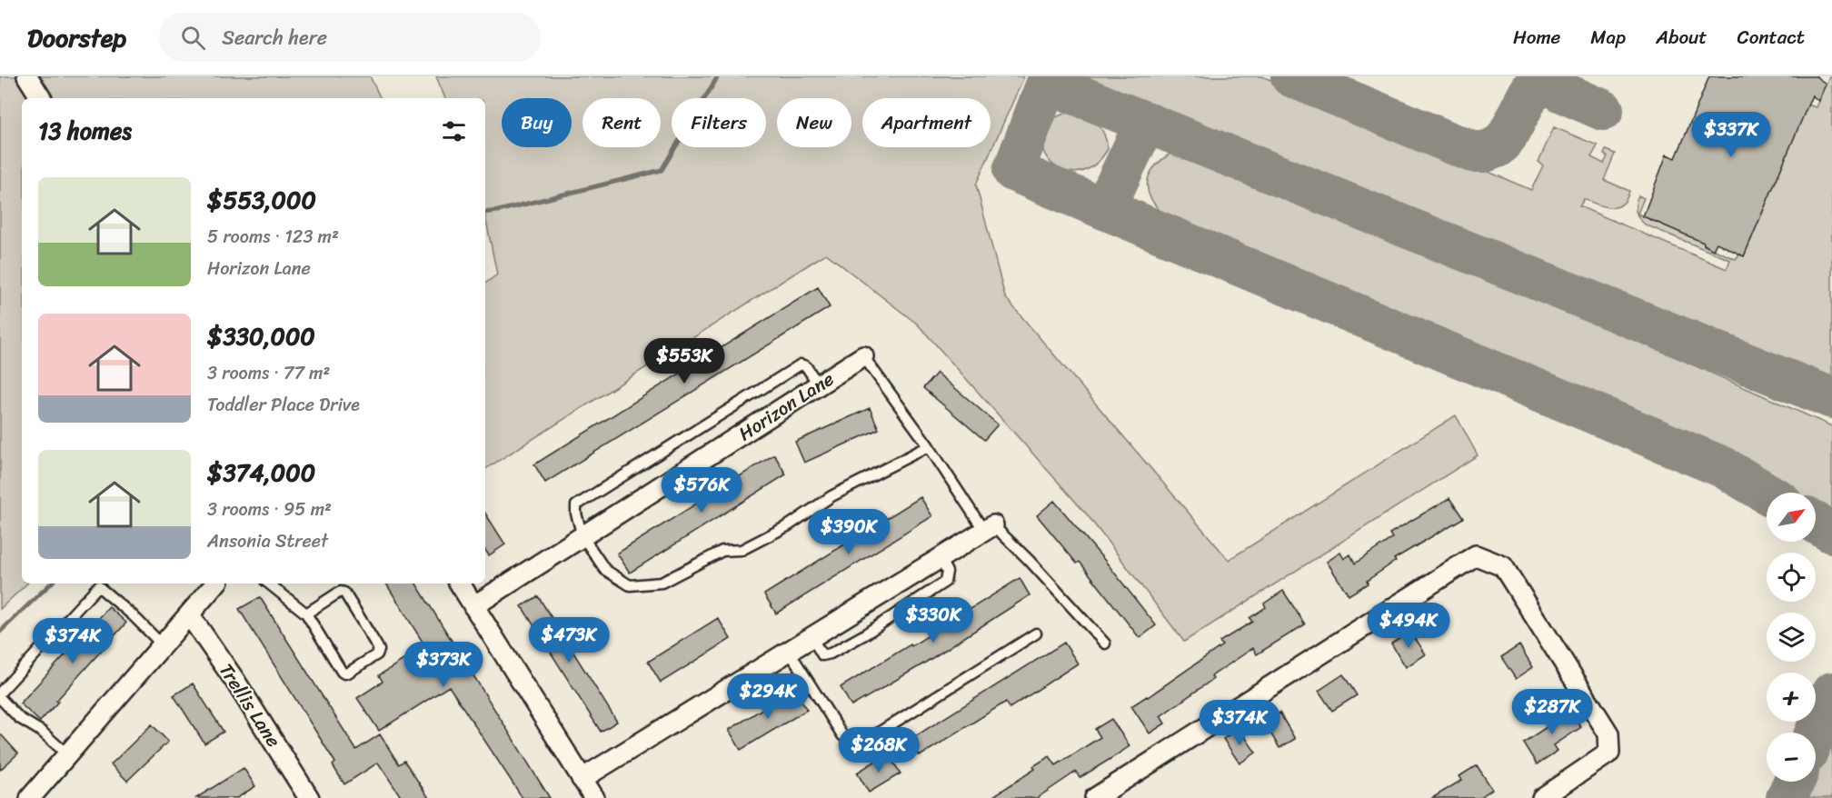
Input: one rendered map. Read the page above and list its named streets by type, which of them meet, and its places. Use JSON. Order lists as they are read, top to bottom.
{
  "streets": {
    "street": ["Horizon Lane", "Trellis Lane"]
  },
  "north": "top right",
  "page": {
    "header": "Doorstep",
    "search": "Search here",
    "nav": [
      "Home",
      "Map",
      "About",
      "Contact"
    ],
    "chip": [
      "Buy",
      "Rent",
      "Filters",
      "New",
      "Apartment"
    ],
    "heading": "13 homes",
    "price": [
      "$337K",
      "$553K",
      "$576K",
      "$390K",
      "$330K",
      "$494K",
      "$473K",
      "$374K",
      "$373K",
      "$294K",
      "$287K",
      "$374K",
      "$268K"
    ],
    "list": [
      {
        "name": "$553,000",
        "note": "5 rooms · 123 m² · Horizon Lane"
      },
      {
        "name": "$330,000",
        "note": "3 rooms · 77 m² · Toddler Place Drive"
      },
      {
        "name": "$374,000",
        "note": "3 rooms · 95 m² · Ansonia Street"
      }
    ],
    "map_buttons": ["+", "−"]
  }
}
